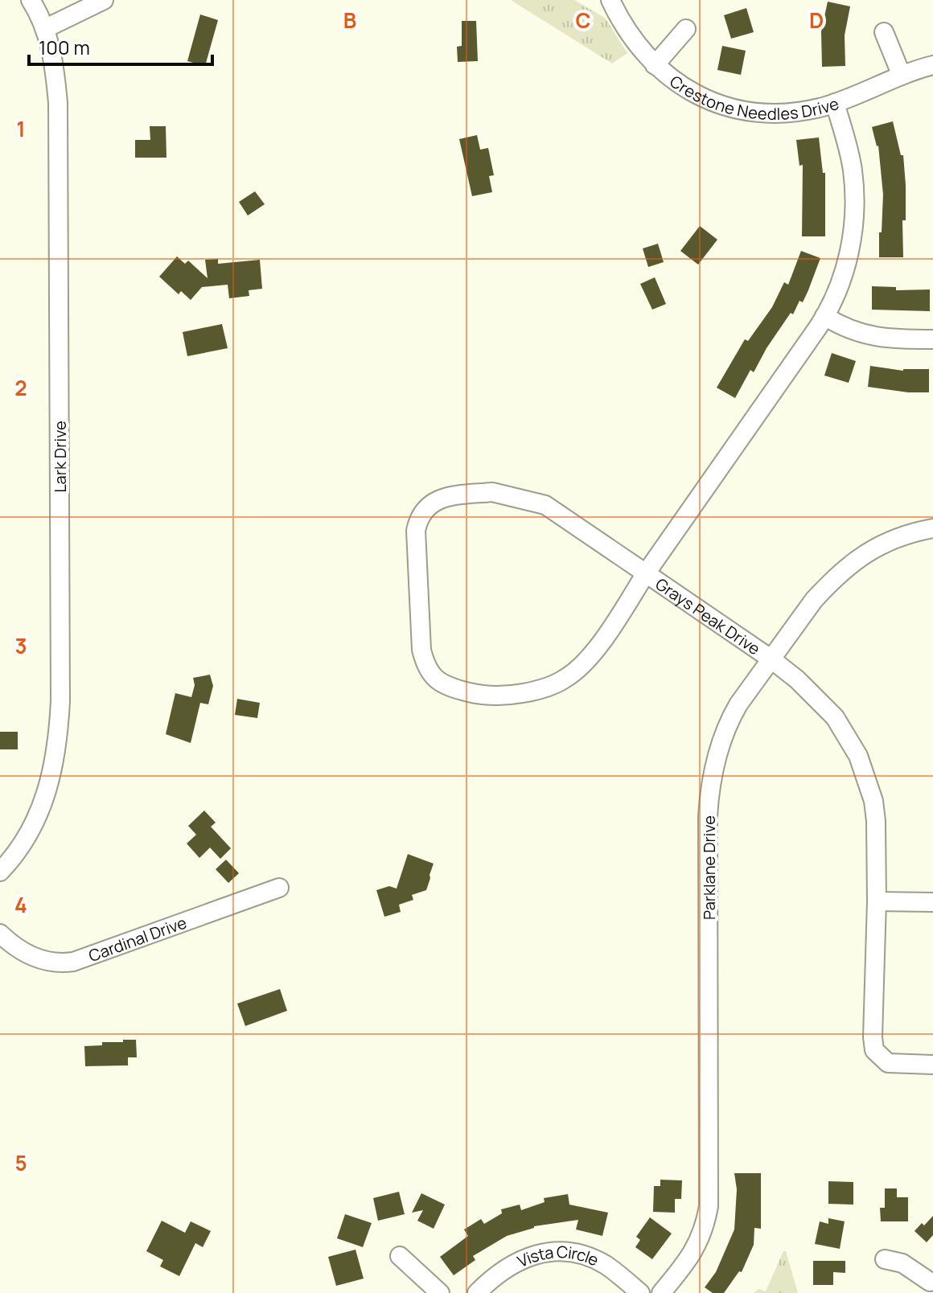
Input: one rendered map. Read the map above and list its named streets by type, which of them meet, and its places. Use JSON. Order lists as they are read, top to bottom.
{
  "streets": {
    "street": [
      "Crestone Needles Drive",
      "Lark Drive",
      "Grays Peak Drive",
      "Parklane Drive",
      "Cardinal Drive",
      "Vista Circle"
    ]
  },
  "crossings": [
    ["Crestone Needles Drive", "Grays Peak Drive"],
    ["Grays Peak Drive", "Parklane Drive"]
  ],
  "scale_bar": "100 m",
  "grid": {
    "columns": ["B", "C", "D"],
    "rows": [
      "1",
      "2",
      "3",
      "4",
      "5"
    ]
  }
}
